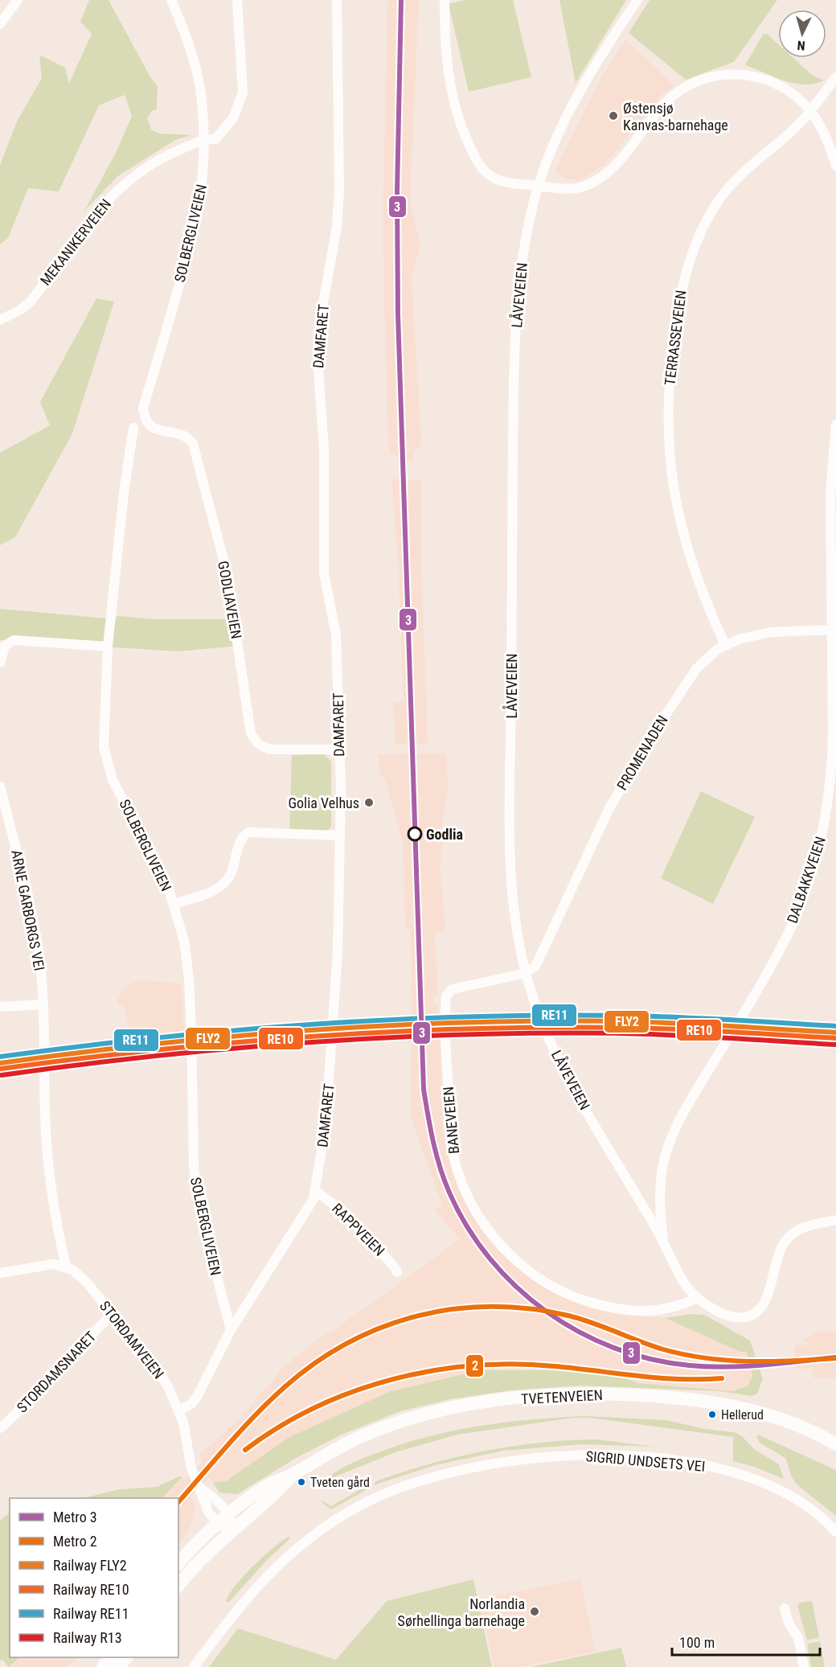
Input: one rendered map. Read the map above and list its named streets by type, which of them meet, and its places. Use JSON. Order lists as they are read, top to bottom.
{
  "streets": {
    "main road": ["TVETENVEIEN"],
    "street": [
      "SOLBERGLIVEIEN",
      "MEKANIKERVEIEN",
      "LÅVEVEIEN",
      "DAMFARET",
      "TERRASSEVEIEN",
      "GODLIAVEIEN",
      "PROMENADEN",
      "DALBAKKVEIEN",
      "ARNE GARBORGS VEI",
      "BANEVEIEN",
      "RAPPVEIEN",
      "STORDAMVEIEN",
      "STORDAMSNARET",
      "SIGRID UNDSETS VEI"
    ]
  },
  "crossings": [
    ["SOLBERGLIVEIEN", "MEKANIKERVEIEN"],
    ["SOLBERGLIVEIEN", "DAMFARET"],
    ["SOLBERGLIVEIEN", "GODLIAVEIEN"],
    ["LÅVEVEIEN", "PROMENADEN"],
    ["LÅVEVEIEN", "DALBAKKVEIEN"],
    ["LÅVEVEIEN", "BANEVEIEN"],
    ["DAMFARET", "GODLIAVEIEN"],
    ["DAMFARET", "RAPPVEIEN"],
    ["DAMFARET", "STORDAMVEIEN"],
    ["TERRASSEVEIEN", "PROMENADEN"],
    ["PROMENADEN", "DALBAKKVEIEN"],
    ["PROMENADEN", "BANEVEIEN"],
    ["ARNE GARBORGS VEI", "STORDAMVEIEN"],
    ["STORDAMVEIEN", "STORDAMSNARET"],
    ["STORDAMVEIEN", "TVETENVEIEN"]
  ],
  "places": [
    "Østensjø Kanvas-barnehage",
    "Golia Velhus",
    "Godlia",
    "Hellerud",
    "Tveten gård",
    "Norlandia Sørhellinga barnehage"
  ],
  "lines": [
    "metro line 3",
    "rail line RE11",
    "rail line FLY2",
    "rail line RE10",
    "rail line R13",
    "metro line 2"
  ],
  "legend": [
    "Metro 3",
    "Metro 2",
    "Railway FLY2",
    "Railway RE10",
    "Railway RE11",
    "Railway R13"
  ],
  "scale_bar": "100 m",
  "north": "bottom"
}
